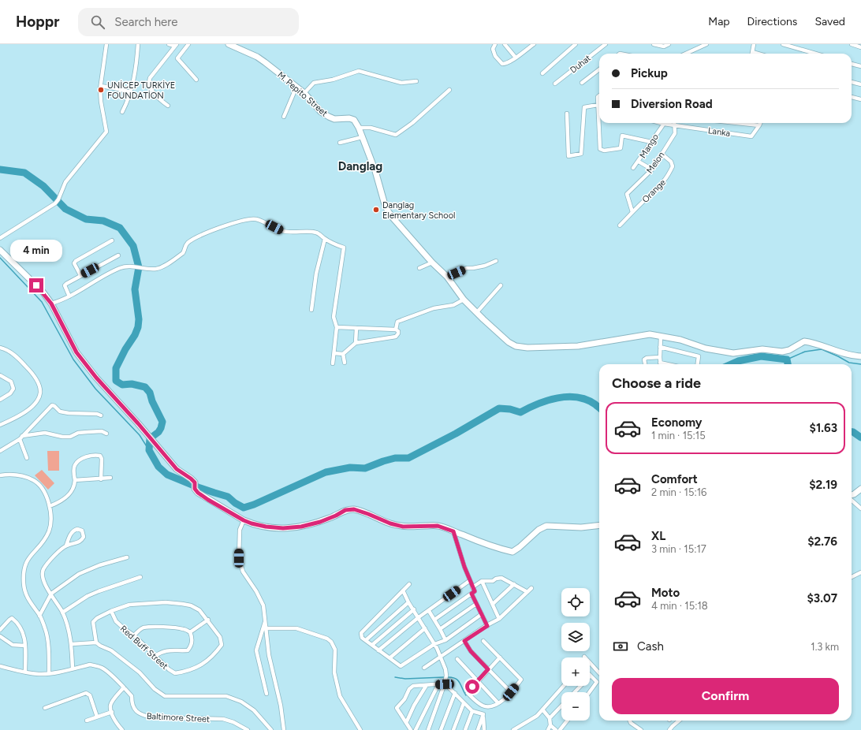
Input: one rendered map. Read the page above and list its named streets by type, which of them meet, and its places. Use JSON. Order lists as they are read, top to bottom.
{
  "streets": {
    "street": [
      "Duhat",
      "M. Pepito Street",
      "Lanka",
      "Mango",
      "Melon",
      "Orange",
      "Red Buff Street",
      "Baltimore Street"
    ]
  },
  "crossings": [
    ["Lanka", "Mango"],
    ["Lanka", "Melon"],
    ["Melon", "Orange"]
  ],
  "districts": ["Danglag"],
  "places": ["UNİCEP TURKİYE FOUNDATİON", "Danglag Elementary School"],
  "page": {
    "header": "Hoppr",
    "search": "Search here",
    "nav": ["Map", "Directions", "Saved"],
    "banner": ["Pickup", "Diversion Road"],
    "bubble": "4 min",
    "heading": "Choose a ride",
    "list": [
      {
        "name": "Economy",
        "note": "1 min · 15:15",
        "value": "$1.63"
      },
      {
        "name": "Comfort",
        "note": "2 min · 15:16",
        "value": "$2.19"
      },
      {
        "name": "XL",
        "note": "3 min · 15:17",
        "value": "$2.76"
      },
      {
        "name": "Moto",
        "note": "4 min · 15:18",
        "value": "$3.07"
      }
    ],
    "map_buttons": ["+", "−"],
    "pay": ["Cash", "1.3 km"],
    "buttons": "Confirm"
  }
}
